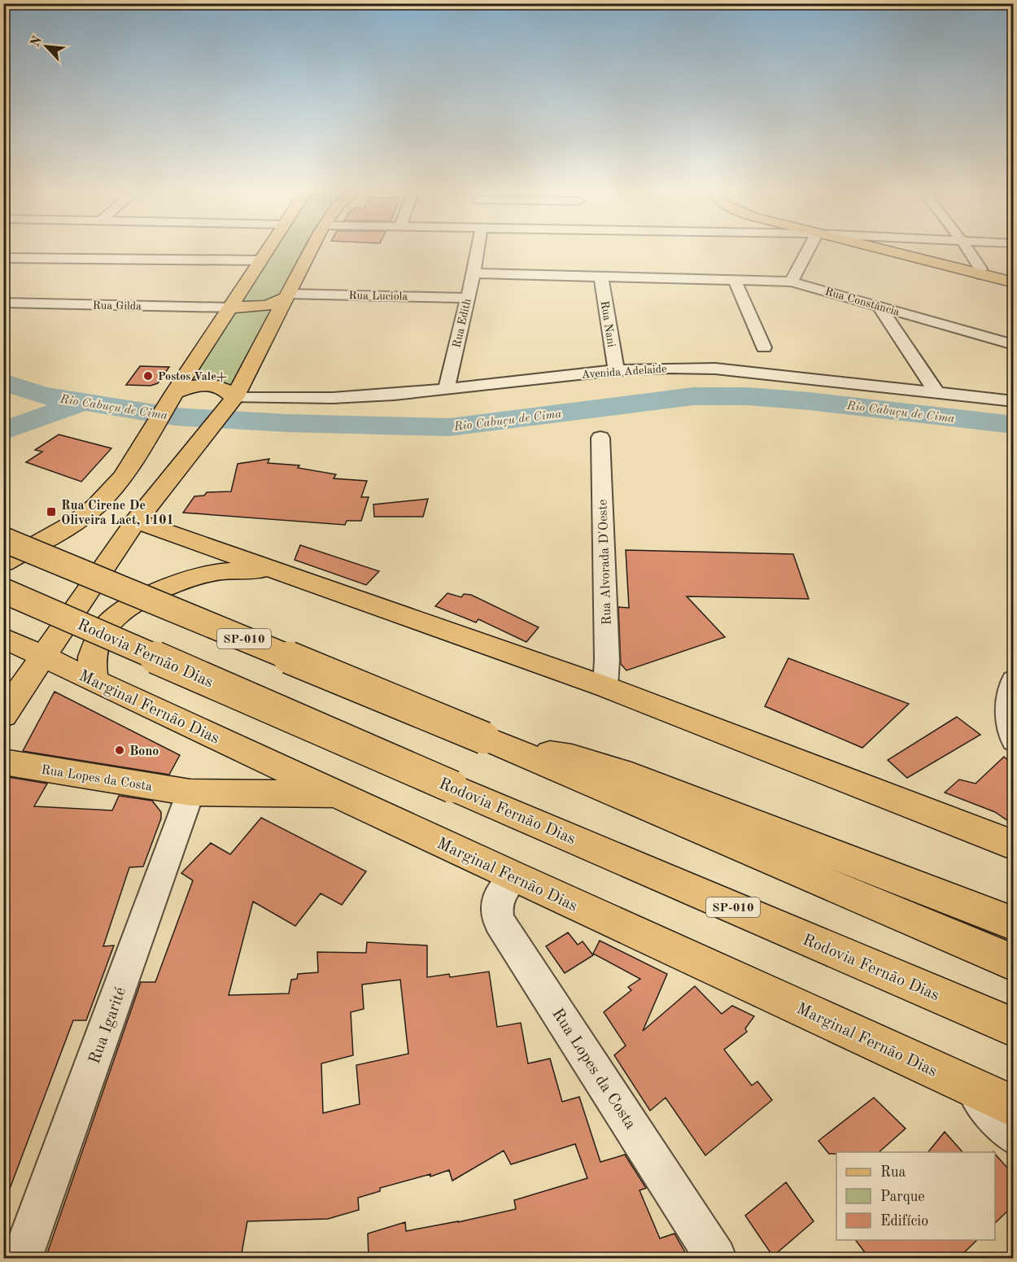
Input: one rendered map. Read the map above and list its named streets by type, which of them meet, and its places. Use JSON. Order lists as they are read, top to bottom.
{
  "streets": {
    "main road": [
      "SP-010",
      "Rodovia Fernão Dias",
      "Marginal Fernão Dias",
      "Rua Lopes da Costa"
    ],
    "street": [
      "Rua Luciola",
      "Rua Constância",
      "Rua Gilda",
      "Rua Edith",
      "Rua Nani",
      "Avenida Adelaide",
      "Rua Alvorada D'Oeste",
      "Rua Igarité"
    ]
  },
  "crossings": [
    ["Rua Luciola", "Rua Edith"],
    ["Rua Constância", "Rua Edith"],
    ["Rua Constância", "Rua Nani"],
    ["Rua Edith", "Avenida Adelaide"],
    ["Rua Nani", "Avenida Adelaide"],
    ["Marginal Fernão Dias", "Rua Lopes da Costa"],
    ["Rua Lopes da Costa", "Rua Igarité"]
  ],
  "water": ["Rio Cabuçu de Cima"],
  "places": {
    "other": ["Postos Vale+", "Bono"],
    "transit": ["Rua Cirene De Oliveira Laet, 1101"]
  },
  "legend": ["Rua", "Parque", "Edifício"],
  "north": "top left"
}
